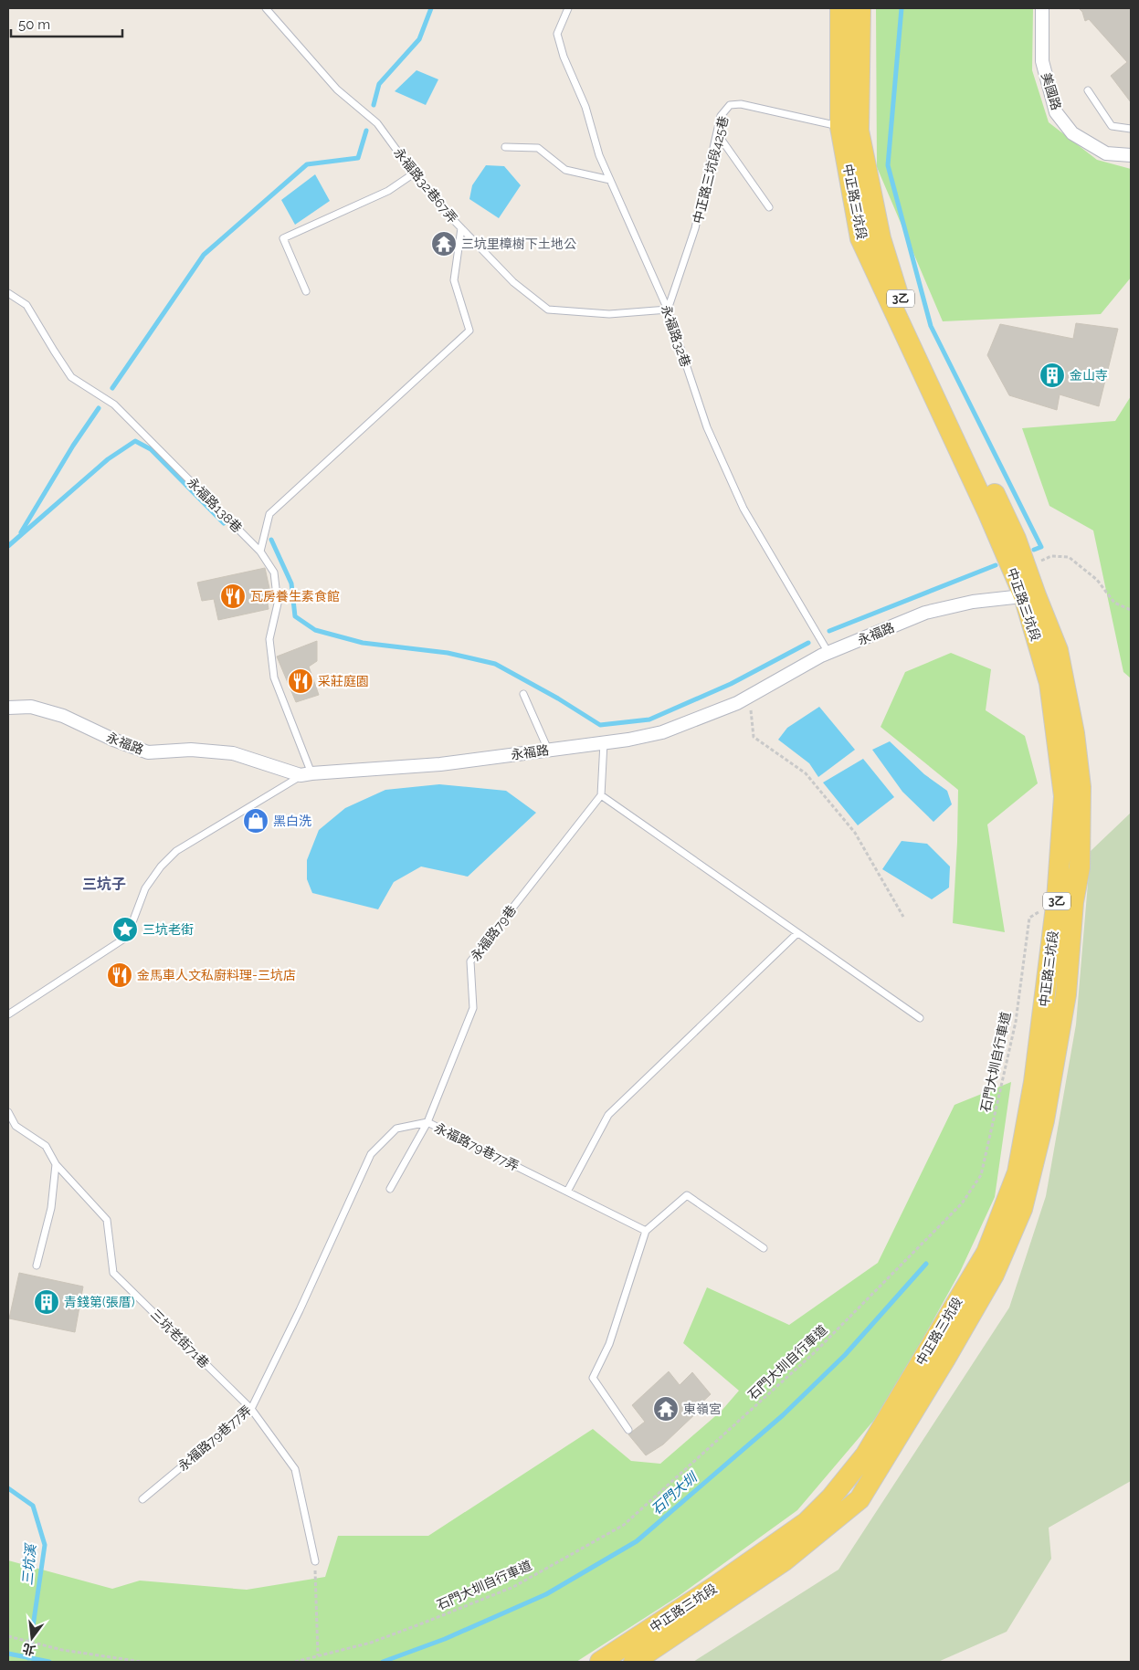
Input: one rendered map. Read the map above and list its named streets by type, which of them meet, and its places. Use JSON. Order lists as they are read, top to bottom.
{
  "streets": {
    "main road": ["中正路三坑段", "3乙"],
    "street": ["美國路", "永福路"],
    "lane": [
      "中正路三坑段425巷",
      "永福路32巷67弄",
      "永福路32巷",
      "永福路138巷",
      "永福路79巷",
      "永福路79巷77弄",
      "三坑老街71巷"
    ],
    "path": ["石門大圳自行車道"]
  },
  "crossings": [
    ["中正路三坑段425巷", "永福路32巷67弄"],
    ["中正路三坑段425巷", "中正路三坑段"],
    ["中正路三坑段425巷", "永福路32巷"],
    ["永福路32巷67弄", "永福路32巷"],
    ["中正路三坑段", "永福路"],
    ["中正路三坑段", "石門大圳自行車道"],
    ["永福路32巷", "永福路"],
    ["永福路138巷", "永福路"],
    ["永福路79巷", "永福路79巷77弄"],
    ["永福路79巷77弄", "三坑老街71巷"]
  ],
  "districts": ["三坑子"],
  "water": ["石門大圳", "三坑溪"],
  "places": {
    "temple": ["三坑里樟樹下土地公", "東嶺宮"],
    "building": ["金山寺", "青錢第(張厝)"],
    "restaurant": ["瓦房養生素食館", "采莊庭園", "金馬車人文私廚料理-三坑店"],
    "shop": ["黑白洗"],
    "place": ["三坑老街"]
  },
  "scale_bar": "50 m",
  "north": "bottom"
}
